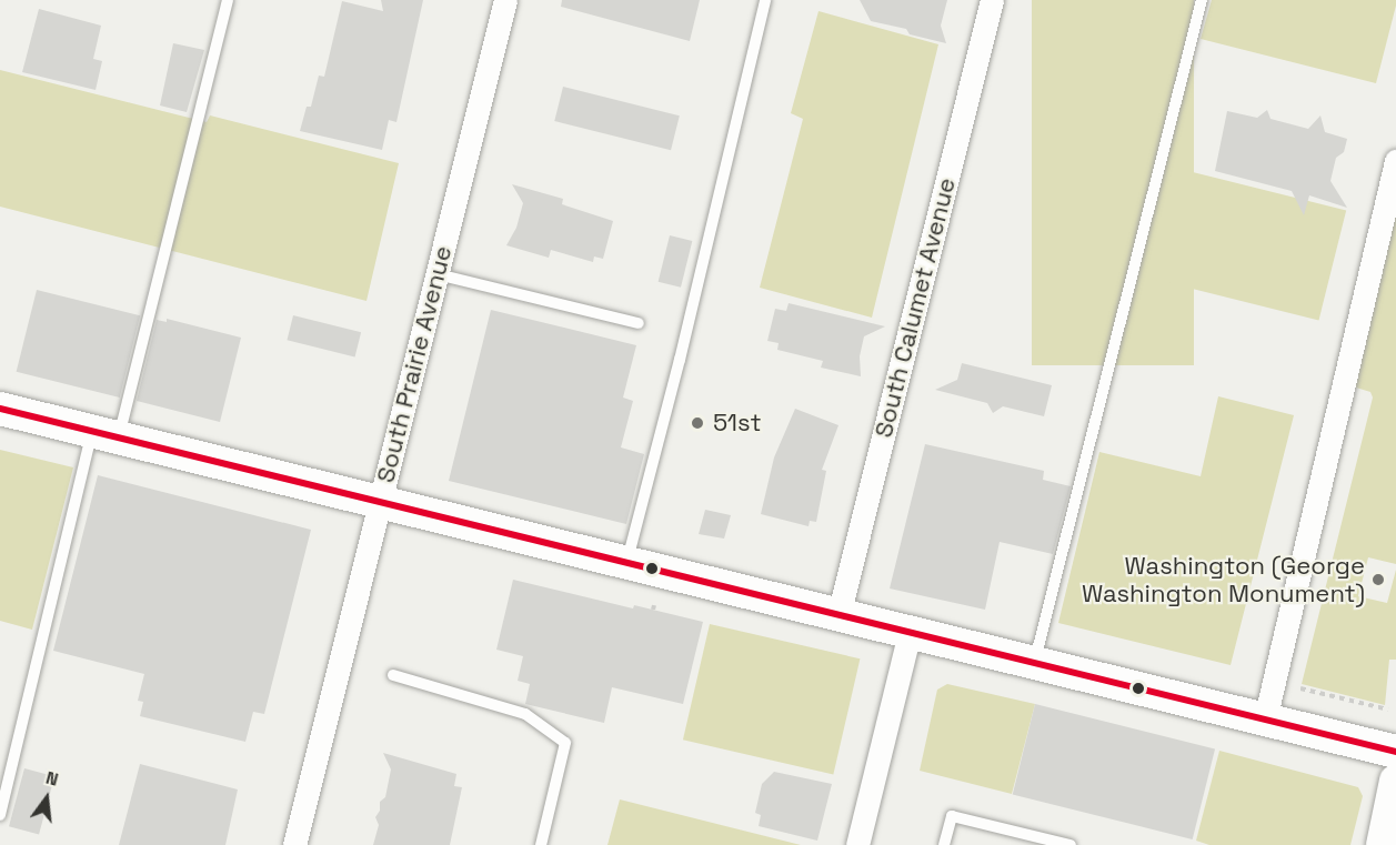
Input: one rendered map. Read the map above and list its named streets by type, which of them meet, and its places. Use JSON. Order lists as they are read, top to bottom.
{
  "streets": {
    "street": ["South Calumet Avenue", "South Prairie Avenue"]
  },
  "places": ["51st", "Washington (George Washington Monument)"],
  "north": "top"
}
